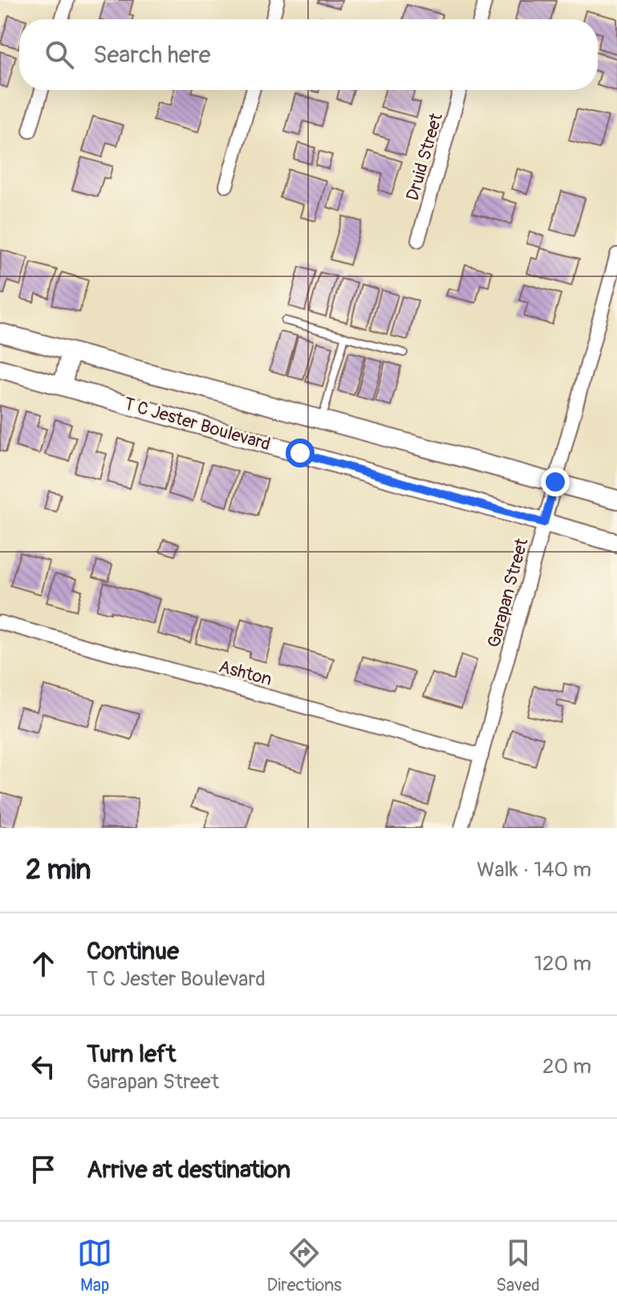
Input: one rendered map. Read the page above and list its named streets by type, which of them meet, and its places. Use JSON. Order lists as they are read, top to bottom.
{
  "streets": {
    "main road": ["T C Jester Boulevard"],
    "street": ["Druid Street", "Garapan Street", "Ashton"]
  },
  "crossings": [
    ["T C Jester Boulevard", "Garapan Street"],
    ["Garapan Street", "Ashton"]
  ],
  "page": {
    "search": "Search here",
    "heading": ["2 min", "Walk · 140 m"],
    "list": [
      ["Continue", "T C Jester Boulevard", "120 m"],
      ["Turn left", "Garapan Street", "20 m"],
      "Arrive at destination"
    ],
    "nav": ["Map", "Directions", "Saved"]
  }
}
